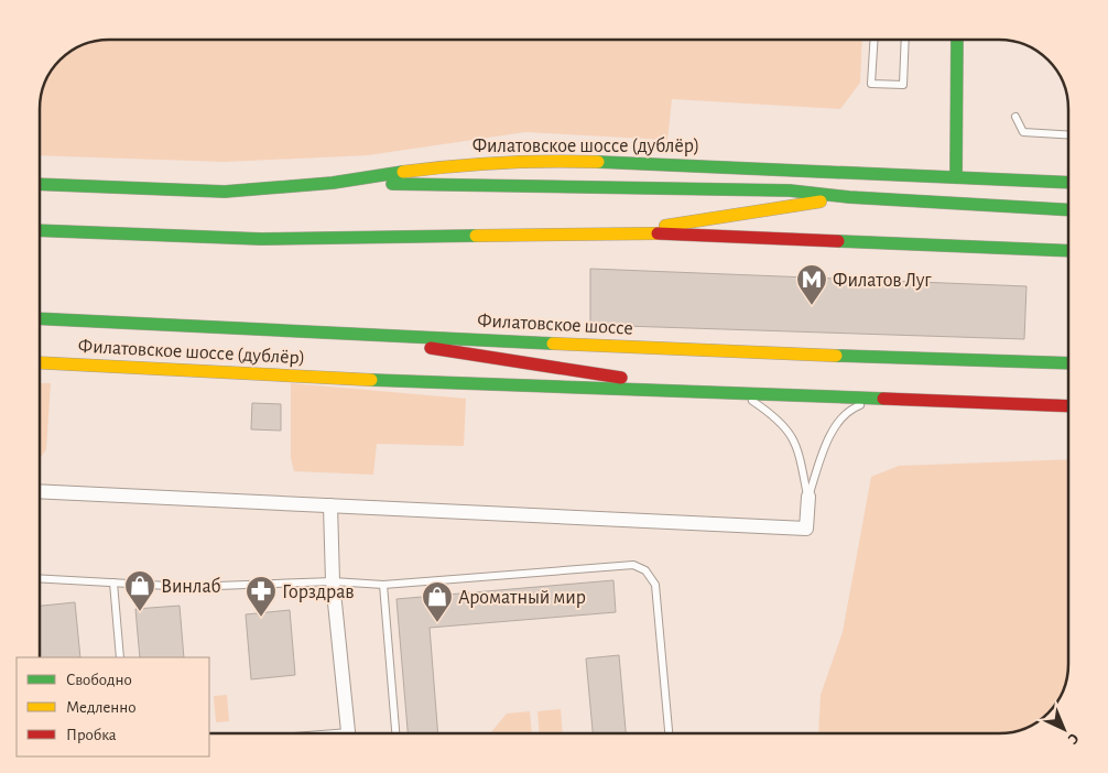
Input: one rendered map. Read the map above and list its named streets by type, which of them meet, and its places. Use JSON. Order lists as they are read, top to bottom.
{
  "streets": {
    "street": ["Филатовское шоссе (дублёр)", "Филатовское шоссе"]
  },
  "places": {
    "metro station": ["Филатов Луг"],
    "shop": ["Винлаб", "Ароматный мир"],
    "pharmacy": ["Горздрав"]
  },
  "legend": ["Свободно", "Медленно", "Пробка"],
  "north": "bottom right"
}
